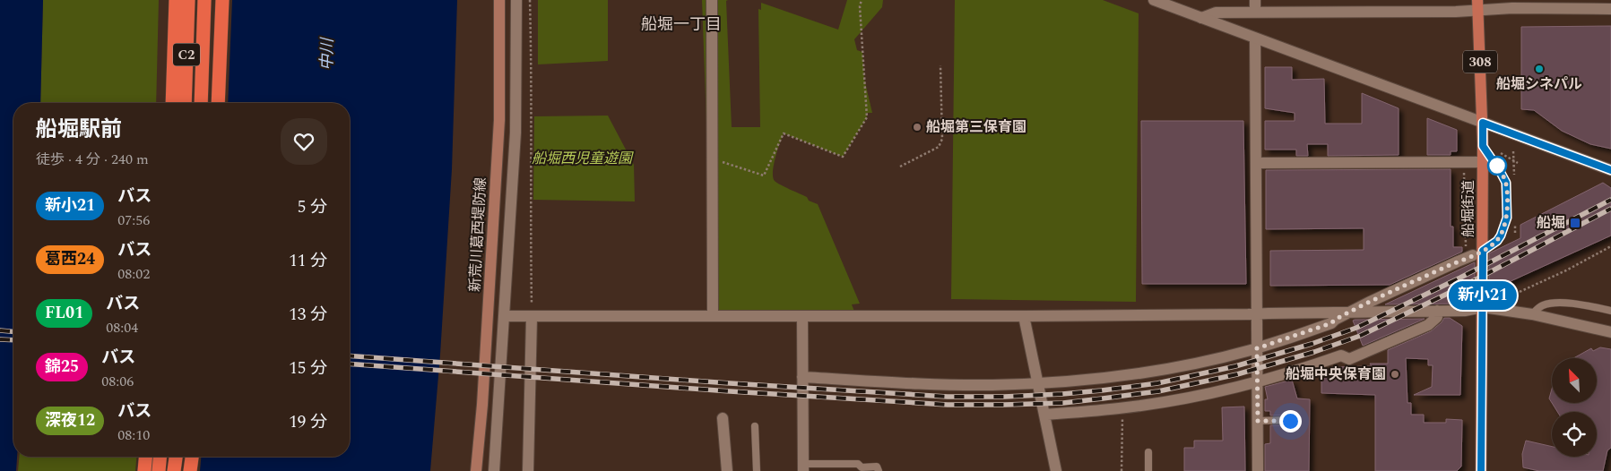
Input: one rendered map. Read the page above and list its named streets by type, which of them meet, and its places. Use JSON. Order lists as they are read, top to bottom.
{
  "streets": {
    "highway": ["C2"],
    "main road": ["308", "船堀街道", "新荒川葛西堤防線"]
  },
  "districts": ["船堀一丁目"],
  "water": ["中川"],
  "parks": ["船堀西児童遊園"],
  "places": {
    "other": ["船堀シネパル", "船堀第三保育園", "船堀中央保育園"],
    "transit": ["船堀"]
  },
  "lines": ["bus line 新小21"],
  "north": "top left",
  "page": {
    "on_map": "新小21",
    "heading": ["船堀駅前", "徒歩 · 4 分 · 240 m"],
    "list": [
      {
        "mark": "新小21",
        "name": "バス",
        "note": "07:56",
        "value": "5 分"
      },
      {
        "mark": "葛西24",
        "name": "バス",
        "note": "08:02",
        "value": "11 分"
      },
      {
        "mark": "FL01",
        "name": "バス",
        "note": "08:04",
        "value": "13 分"
      },
      {
        "mark": "錦25",
        "name": "バス",
        "note": "08:06",
        "value": "15 分"
      },
      {
        "mark": "深夜12",
        "name": "バス",
        "note": "08:10",
        "value": "19 分"
      }
    ]
  }
}
